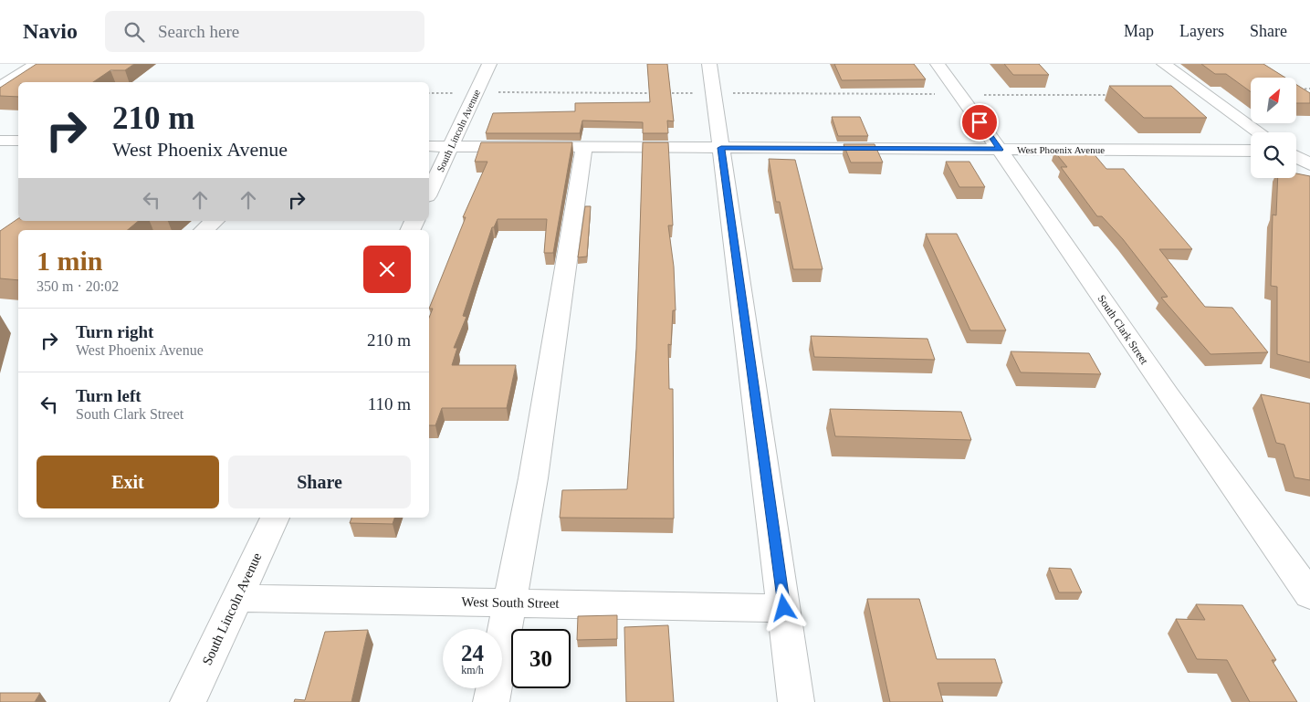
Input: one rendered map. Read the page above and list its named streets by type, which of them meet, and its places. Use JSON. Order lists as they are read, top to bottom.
{
  "streets": {
    "street": [
      "South Lincoln Avenue",
      "West Phoenix Avenue",
      "South Clark Street",
      "West South Street"
    ]
  },
  "crossings": [
    ["South Lincoln Avenue", "West Phoenix Avenue"],
    ["South Lincoln Avenue", "West South Street"],
    ["West Phoenix Avenue", "South Clark Street"]
  ],
  "north": "top right",
  "page": {
    "header": "Navio",
    "search": "Search here",
    "nav": ["Map", "Layers", "Share"],
    "turn": ["210 m", "West Phoenix Avenue"],
    "heading": ["1 min", "350 m · 20:02"],
    "list": [
      {
        "name": "Turn right",
        "note": "West Phoenix Avenue",
        "value": "210 m"
      },
      {
        "name": "Turn left",
        "note": "South Clark Street",
        "value": "110 m"
      }
    ],
    "buttons": ["Exit", "Share"],
    "speed": "24 km/h",
    "limit": "30"
  }
}
